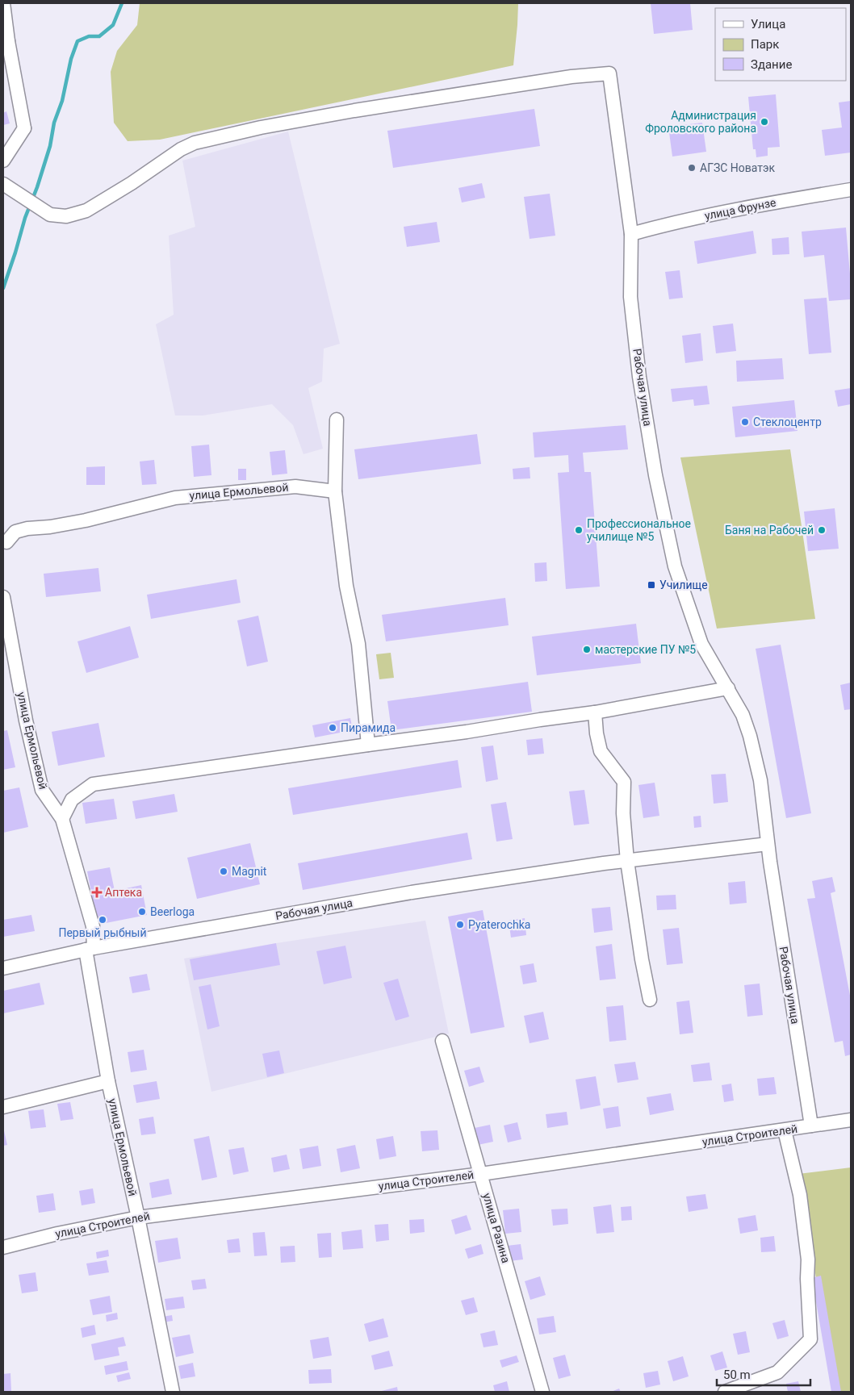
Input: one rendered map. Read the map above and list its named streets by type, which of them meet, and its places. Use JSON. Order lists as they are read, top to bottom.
{
  "streets": {
    "street": [
      "улица Фрунзе",
      "Рабочая улица",
      "улица Ермольевой",
      "улица Строителей",
      "улица Разина"
    ]
  },
  "crossings": [
    ["улица Фрунзе", "Рабочая улица"],
    ["Рабочая улица", "улица Ермольевой"],
    ["Рабочая улица", "улица Строителей"],
    ["улица Ермольевой", "улица Строителей"],
    ["улица Строителей", "улица Разина"]
  ],
  "places": {
    "other": [
      "Администрация Фроловского района",
      "АГЗС Новатэк",
      "Стеклоцентр",
      "Профессиональное училище №5",
      "Баня на Рабочей",
      "мастерские ПУ №5",
      "Пирамида",
      "Magnit",
      "Beerloga",
      "Первый рыбный",
      "Pyaterochka"
    ],
    "transit": ["Училище"],
    "health": ["Аптека"]
  },
  "legend": ["Улица", "Парк", "Здание"],
  "scale_bar": "50 m"
}
